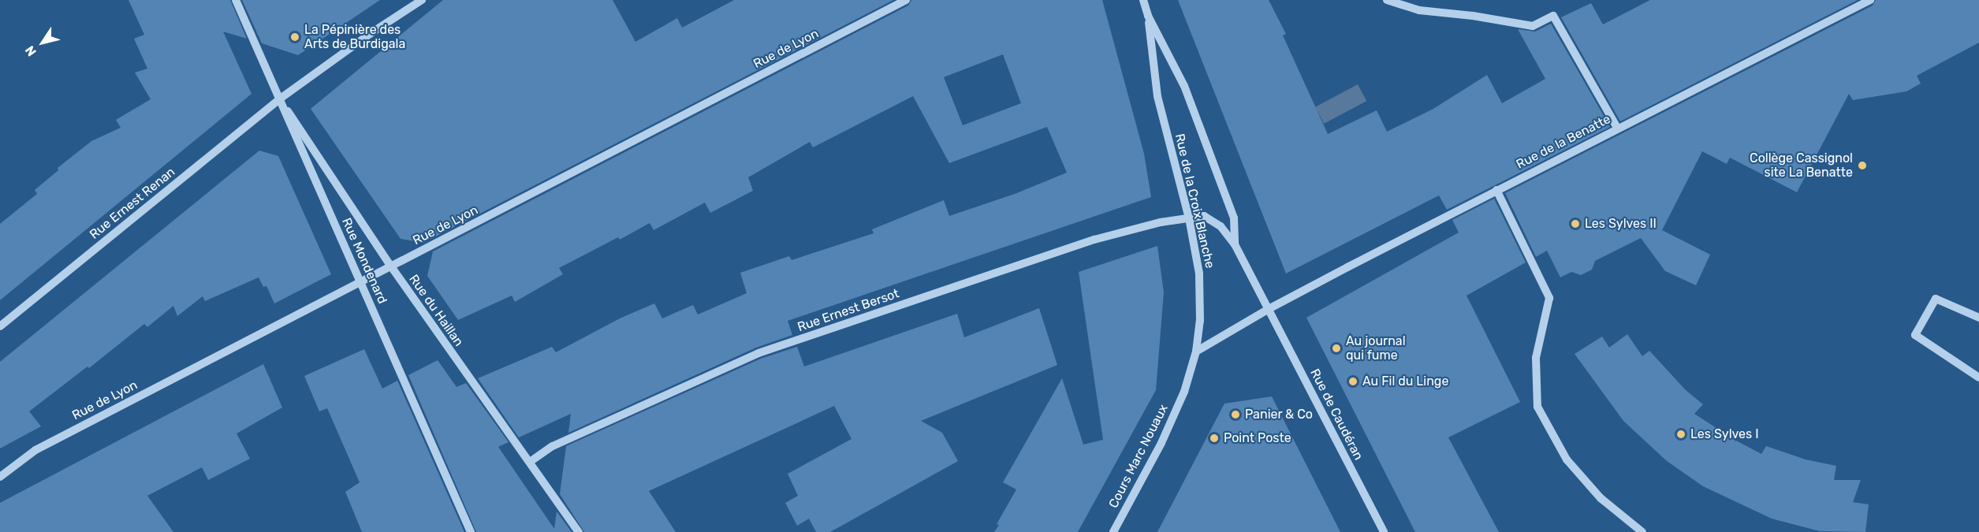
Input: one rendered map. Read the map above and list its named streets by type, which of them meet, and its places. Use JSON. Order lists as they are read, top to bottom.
{
  "streets": {
    "street": [
      "Rue de Lyon",
      "Rue de la Benatte",
      "Rue de la Croix Blanche",
      "Rue Ernest Renan",
      "Rue Mondenard",
      "Rue du Haillan",
      "Rue Ernest Bersot",
      "Rue de Caudéran",
      "Cours Marc Nouaux"
    ]
  },
  "crossings": [
    ["Rue de Lyon", "Rue Mondenard"],
    ["Rue de Lyon", "Rue du Haillan"],
    ["Rue de la Benatte", "Rue de la Croix Blanche"],
    ["Rue de la Benatte", "Rue de Caudéran"],
    ["Rue de la Croix Blanche", "Rue Ernest Bersot"],
    ["Rue de la Croix Blanche", "Rue de Caudéran"],
    ["Rue de la Croix Blanche", "Cours Marc Nouaux"],
    ["Rue Ernest Renan", "Rue Mondenard"],
    ["Rue Ernest Renan", "Rue du Haillan"],
    ["Rue Mondenard", "Rue du Haillan"],
    ["Rue du Haillan", "Rue Ernest Bersot"]
  ],
  "places": [
    "La Pépinière des Arts de Burdigala",
    "Collège Cassignol site La Benatte",
    "Les Sylves II",
    "Au journal qui fume",
    "Au Fil du Linge",
    "Panier & Co",
    "Les Sylves I",
    "Point Poste"
  ],
  "north": "bottom left"
}
